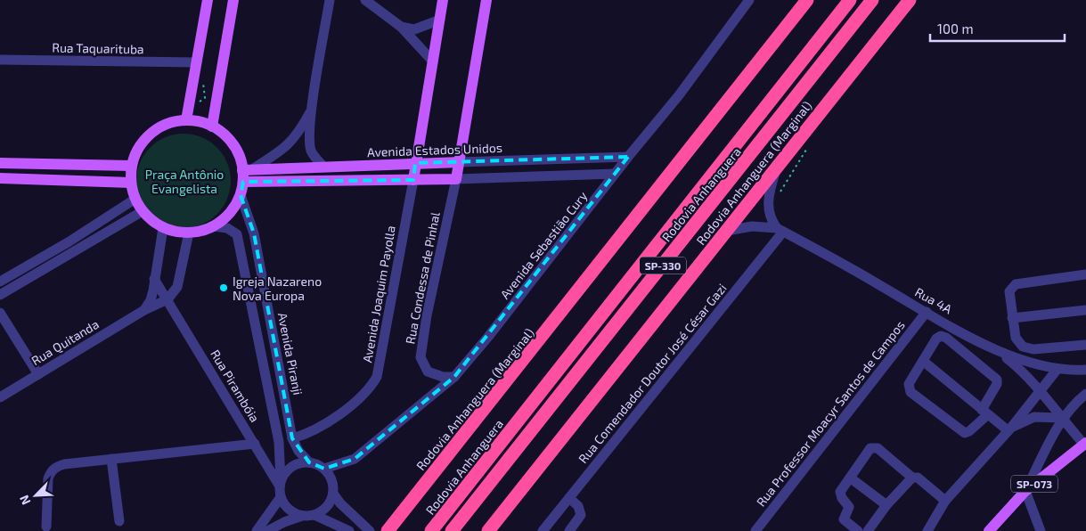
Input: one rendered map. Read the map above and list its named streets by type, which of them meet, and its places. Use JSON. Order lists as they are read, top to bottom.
{
  "streets": {
    "highway": ["Rodovia Anhanguera (Marginal)", "Rodovia Anhanguera", "SP-330"],
    "main road": [
      "Avenida Estados Unidos",
      "Rua Condessa de Pinhal",
      "Avenida Joaquim Payolla",
      "SP-073"
    ],
    "street": [
      "Rua Taquarituba",
      "Avenida Sebastião Cury",
      "Rua 4A",
      "Rua Quitanda",
      "Avenida Piranji",
      "Rua Comendador Doutor José César Gazi",
      "Rua Pirambóia",
      "Rua Professor Moacyr Santos de Campos"
    ]
  },
  "crossings": [
    ["Avenida Estados Unidos", "Avenida Sebastião Cury"],
    ["Avenida Estados Unidos", "Rua Condessa de Pinhal"],
    ["Avenida Estados Unidos", "Avenida Joaquim Payolla"],
    ["Avenida Estados Unidos", "Avenida Piranji"],
    ["Rodovia Anhanguera (Marginal)", "Rua 4A"],
    ["Avenida Sebastião Cury", "Rua Condessa de Pinhal"],
    ["Avenida Sebastião Cury", "Avenida Piranji"],
    ["Avenida Sebastião Cury", "Rua Pirambóia"],
    ["Avenida Joaquim Payolla", "Avenida Piranji"],
    ["Rua 4A", "Rua Comendador Doutor José César Gazi"],
    ["Rua 4A", "Rua Professor Moacyr Santos de Campos"],
    ["Rua Quitanda", "Rua Pirambóia"],
    ["Avenida Piranji", "Rua Pirambóia"]
  ],
  "parks": ["Praça Antônio Evangelista"],
  "places": ["Igreja Nazareno Nova Europa"],
  "scale_bar": "100 m",
  "north": "bottom left"
}
